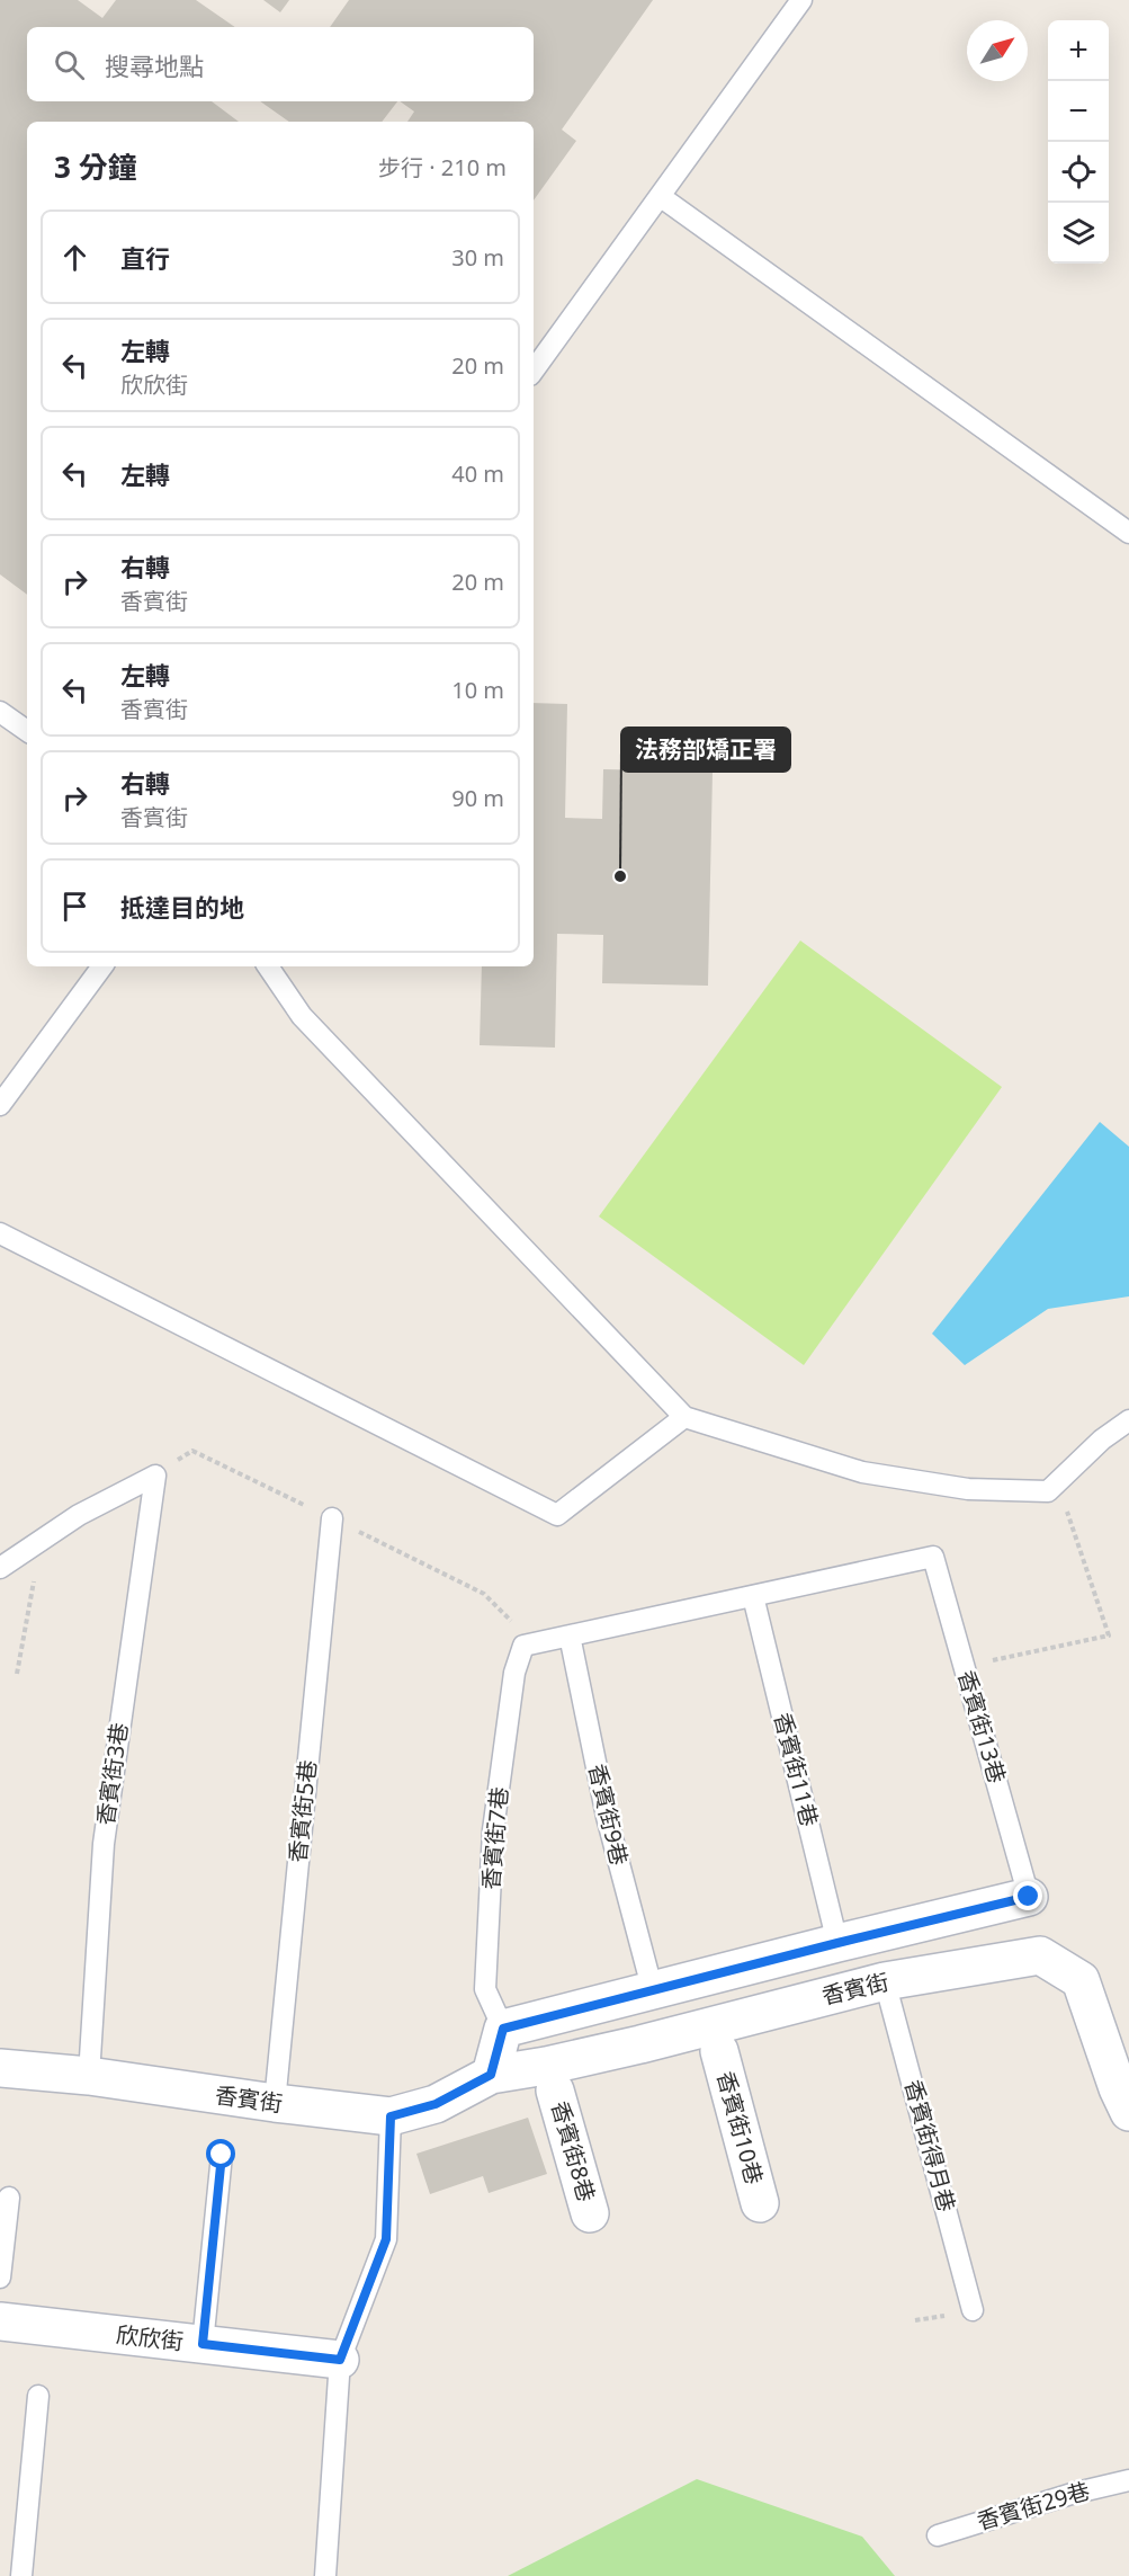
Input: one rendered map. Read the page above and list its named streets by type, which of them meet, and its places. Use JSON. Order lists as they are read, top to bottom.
{
  "streets": {
    "street": [
      "香賓街",
      "香賓街10巷",
      "香賓街8巷",
      "欣欣街"
    ],
    "lane": [
      "香賓街13巷",
      "香賓街11巷",
      "香賓街3巷",
      "香賓街5巷",
      "香賓街9巷",
      "香賓街7巷",
      "香賓街得月巷",
      "香賓街29巷"
    ]
  },
  "crossings": [
    ["香賓街13巷", "香賓街11巷"],
    ["香賓街3巷", "香賓街"],
    ["香賓街5巷", "香賓街"],
    ["香賓街", "香賓街得月巷"]
  ],
  "places": ["法務部矯正署"],
  "north": "top right",
  "page": {
    "map_buttons": ["+", "−"],
    "search": "搜尋地點",
    "heading": ["3 分鐘", "步行 · 210 m"],
    "list": [
      ["直行", "30 m"],
      ["左轉", "欣欣街", "20 m"],
      ["左轉", "40 m"],
      ["右轉", "香賓街", "20 m"],
      ["左轉", "香賓街", "10 m"],
      ["右轉", "香賓街", "90 m"],
      "抵達目的地"
    ]
  }
}
